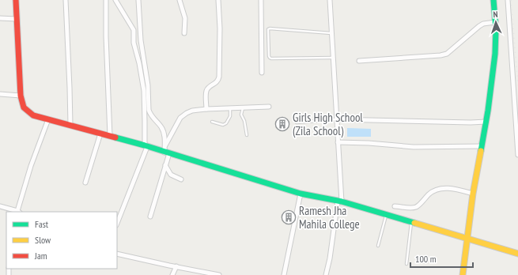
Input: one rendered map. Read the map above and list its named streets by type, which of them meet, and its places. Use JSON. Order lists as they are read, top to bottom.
{
  "places": {
    "building": ["Girls High School (Zila School)", "Ramesh Jha Mahila College"]
  },
  "legend": ["Fast", "Slow", "Jam"],
  "scale_bar": "100 m",
  "north": "top"
}
